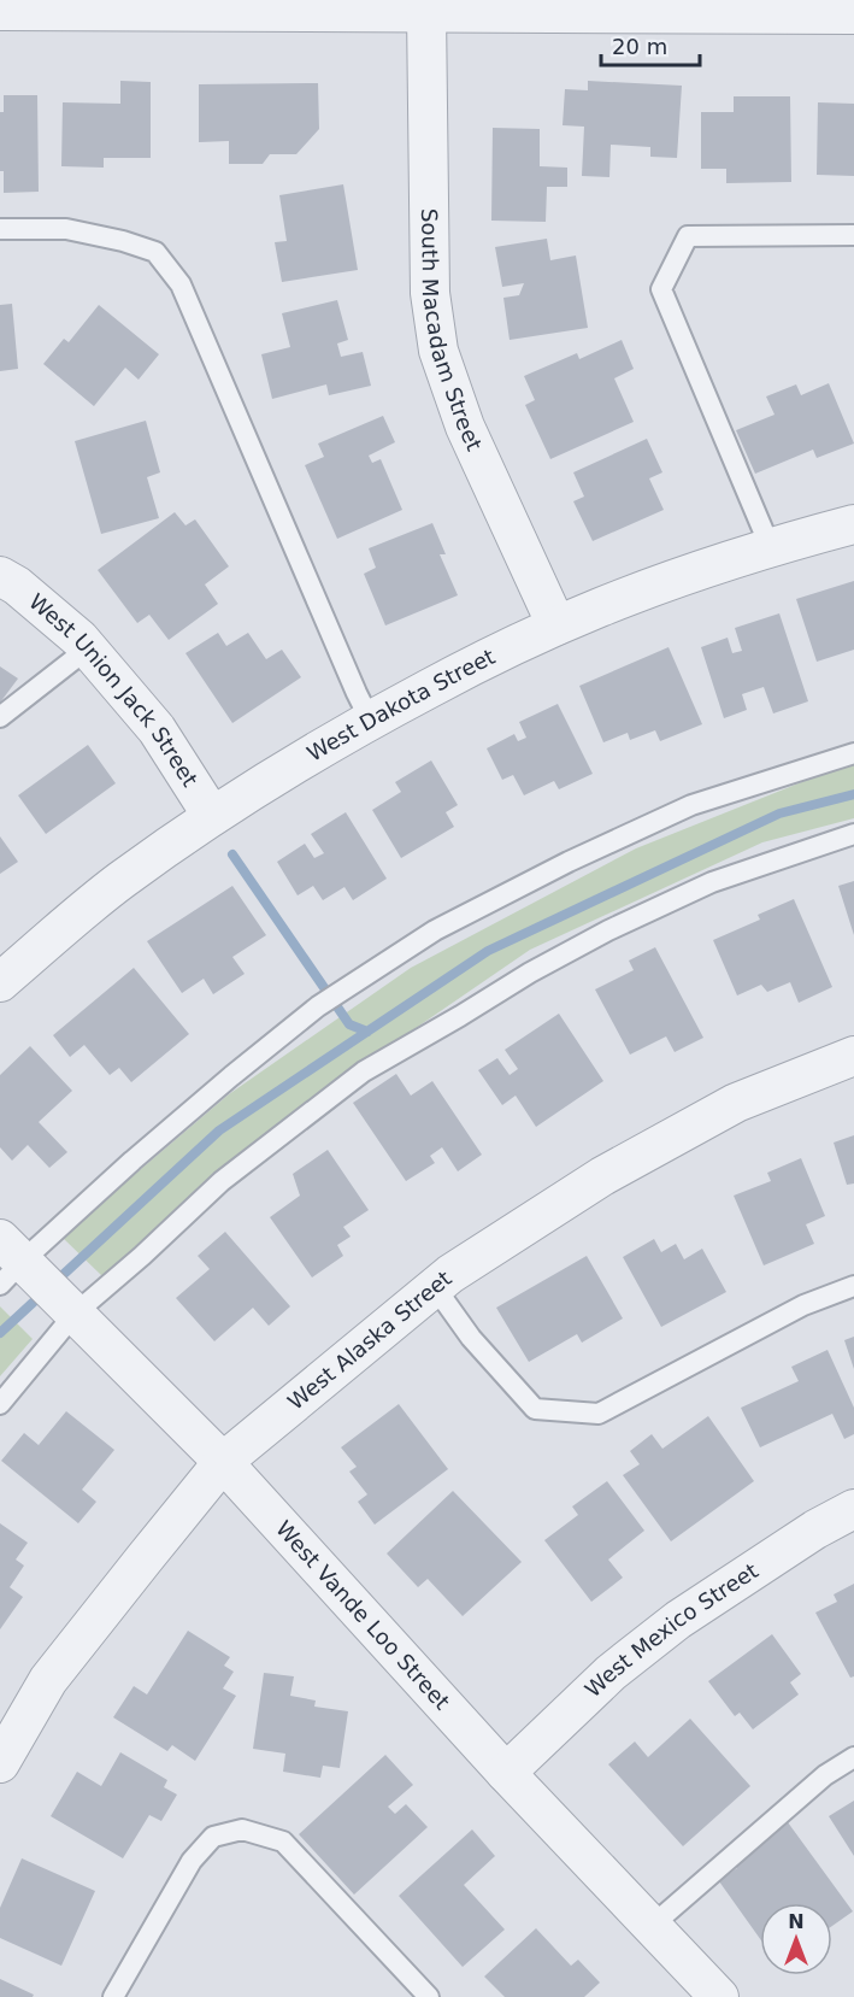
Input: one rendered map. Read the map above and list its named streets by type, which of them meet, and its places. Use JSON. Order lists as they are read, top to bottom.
{
  "streets": {
    "street": [
      "South Macadam Street",
      "West Union Jack Street",
      "West Dakota Street",
      "West Alaska Street",
      "West Vande Loo Street",
      "West Mexico Street"
    ]
  },
  "crossings": [
    ["South Macadam Street", "West Dakota Street"],
    ["West Union Jack Street", "West Dakota Street"],
    ["West Alaska Street", "West Vande Loo Street"],
    ["West Vande Loo Street", "West Mexico Street"]
  ],
  "scale_bar": "20 m",
  "north": "top"
}
